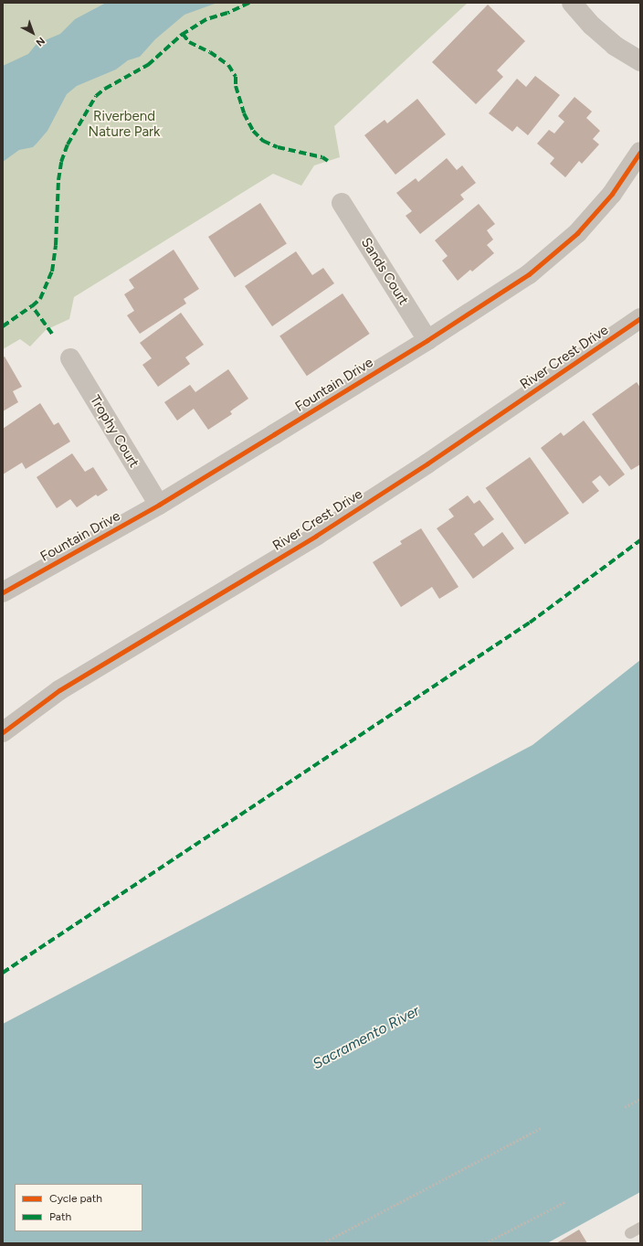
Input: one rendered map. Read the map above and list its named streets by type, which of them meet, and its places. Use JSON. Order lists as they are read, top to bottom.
{
  "streets": {
    "street": [
      "Sands Court",
      "River Crest Drive",
      "Fountain Drive",
      "Trophy Court"
    ]
  },
  "crossings": [
    ["Sands Court", "Fountain Drive"],
    ["Fountain Drive", "Trophy Court"]
  ],
  "water": ["Sacramento River"],
  "parks": ["Riverbend Nature Park"],
  "legend": ["Cycle path", "Path"],
  "north": "bottom right"
}
